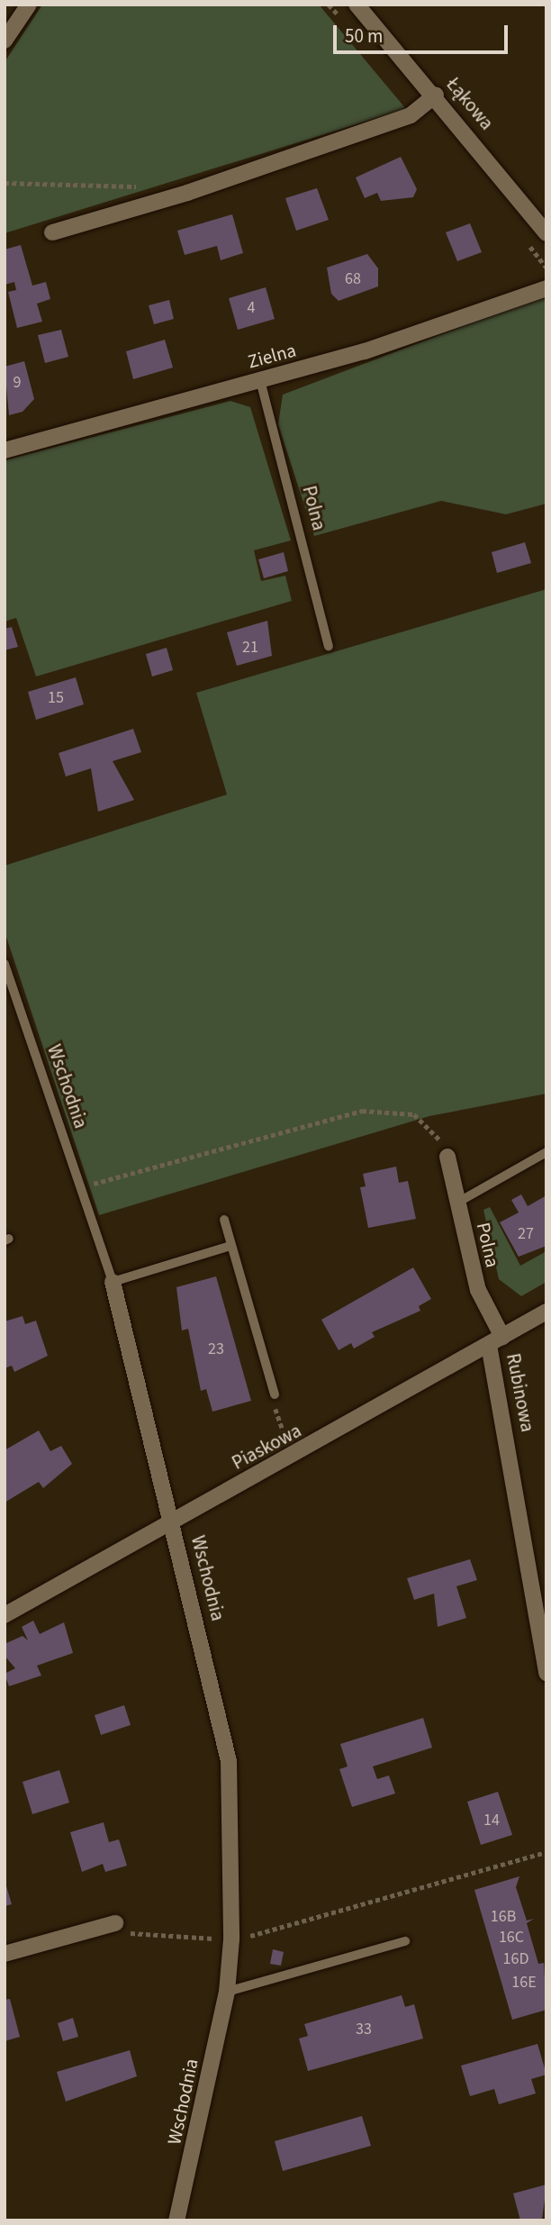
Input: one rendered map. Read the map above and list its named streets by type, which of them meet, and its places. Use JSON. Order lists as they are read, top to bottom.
{
  "streets": {
    "street": [
      "Łąkowa",
      "Zielna",
      "Polna",
      "Wschodnia",
      "Rubinowa",
      "Piaskowa"
    ]
  },
  "crossings": [
    ["Zielna", "Polna"],
    ["Polna", "Rubinowa"],
    ["Polna", "Piaskowa"],
    ["Wschodnia", "Piaskowa"],
    ["Rubinowa", "Piaskowa"]
  ],
  "house_numbers": [
    "68",
    "4",
    "9",
    "21",
    "15",
    "27",
    "23",
    "14",
    "16B",
    "16C",
    "16D",
    "16E",
    "33"
  ],
  "scale_bar": "50 m"
}
